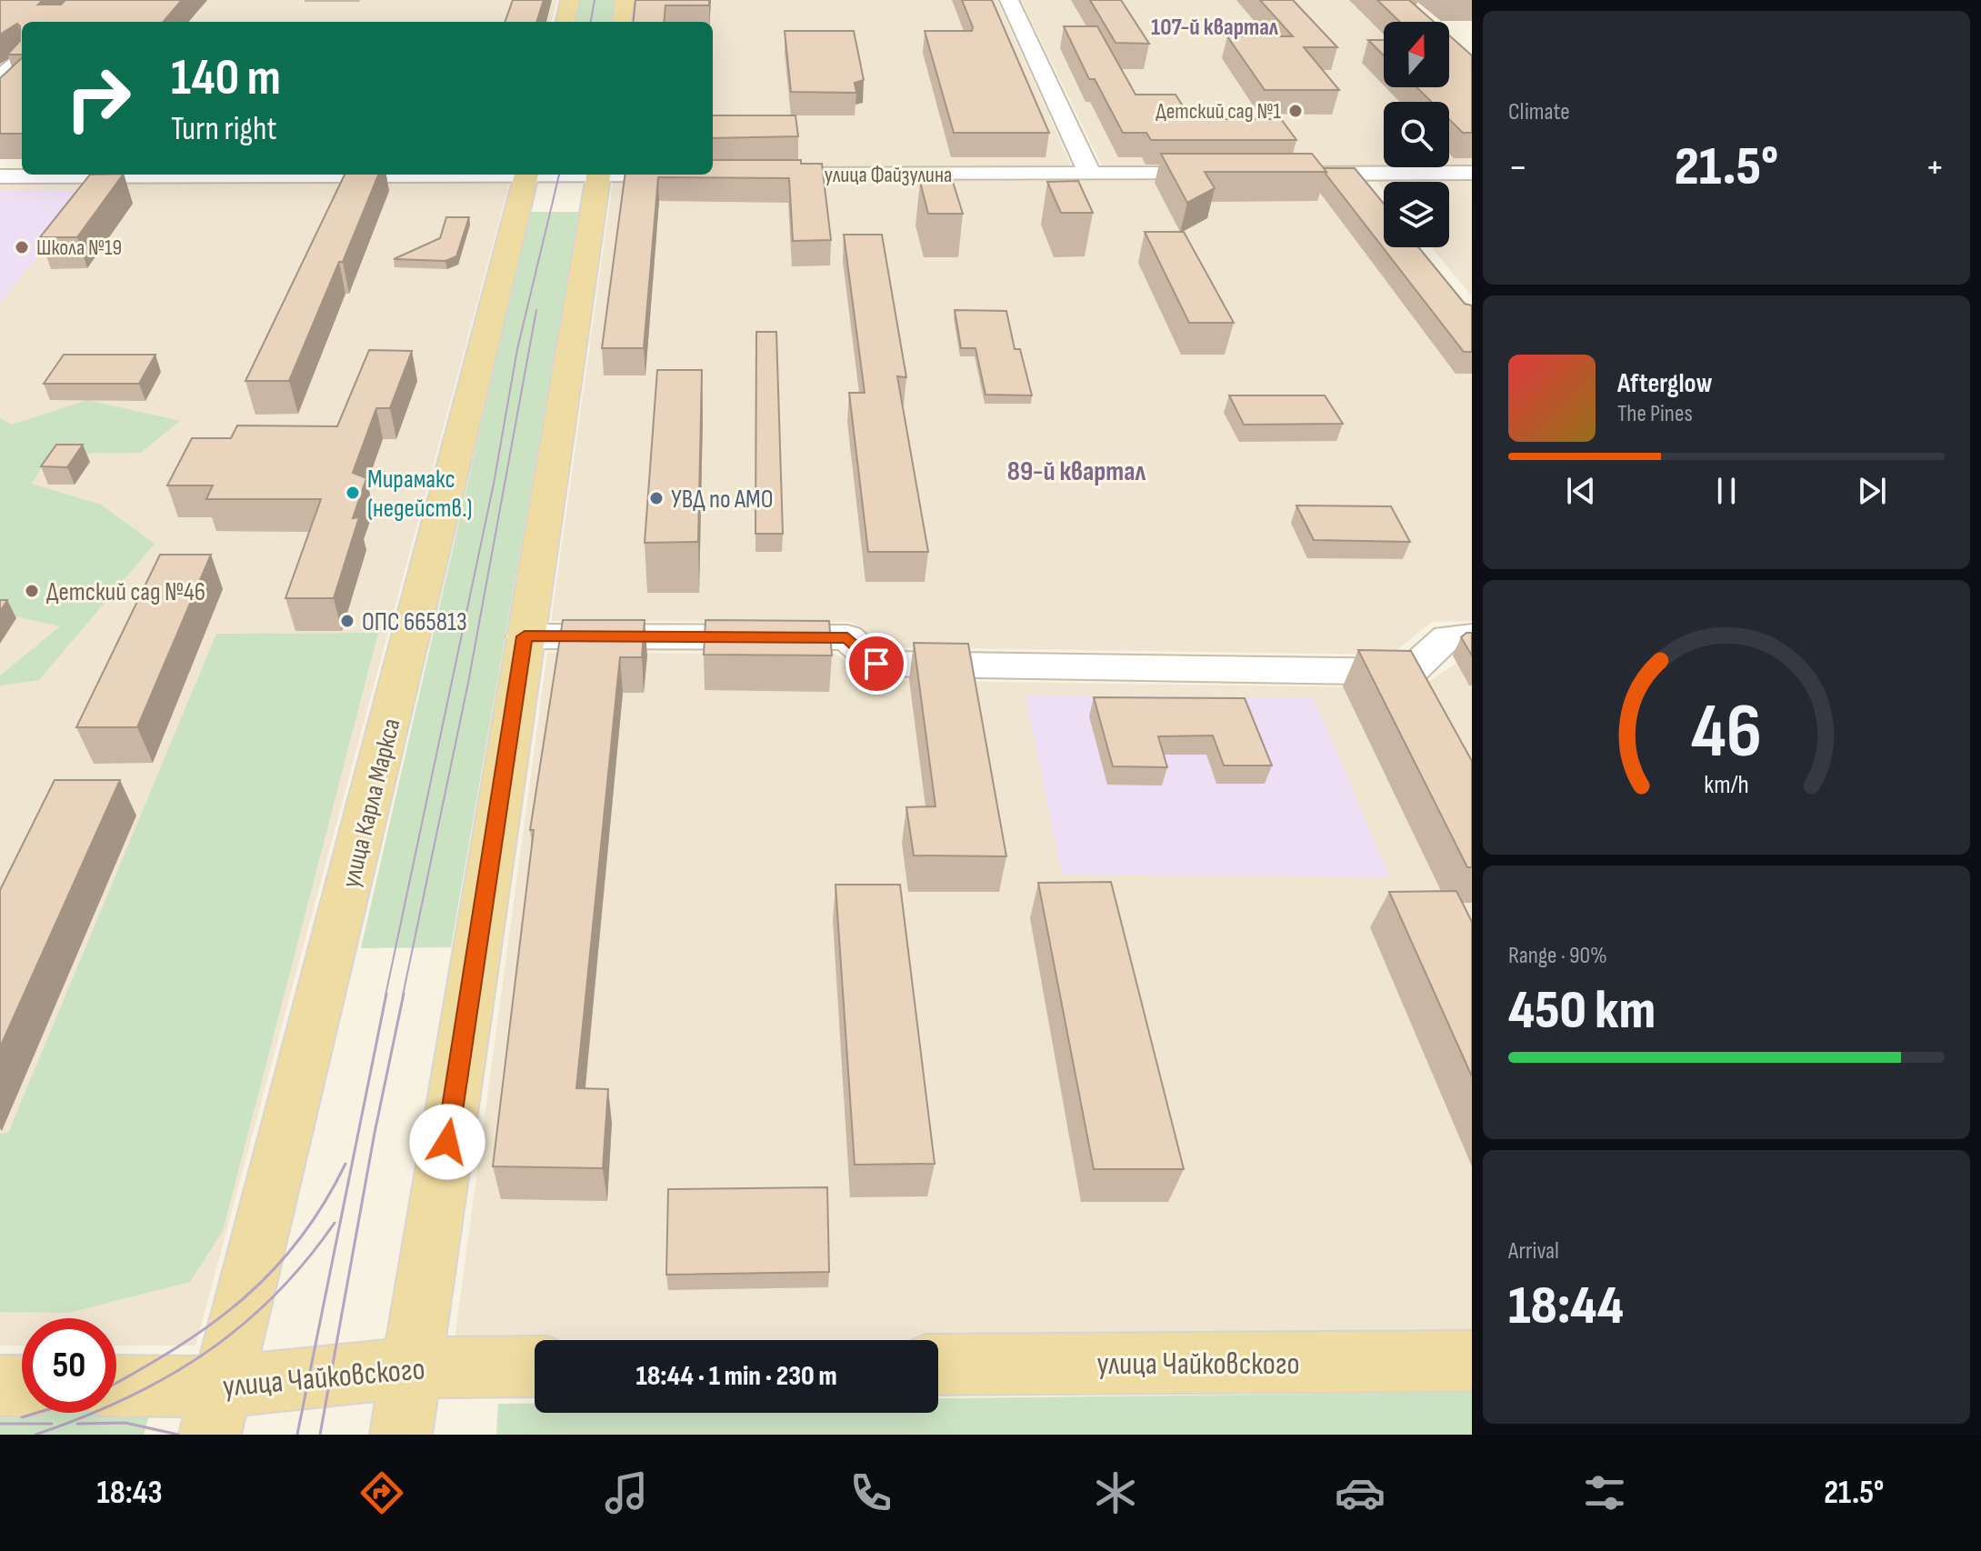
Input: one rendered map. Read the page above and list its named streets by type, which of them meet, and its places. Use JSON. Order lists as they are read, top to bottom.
{
  "streets": {
    "main road": ["улица Карла Маркса", "улица Чайковского"],
    "street": ["улица Файзулина"]
  },
  "crossings": [
    ["улица Карла Маркса", "улица Чайковского"]
  ],
  "districts": ["107-й квартал", "89-й квартал"],
  "places": [
    "Детский сад №1",
    "Школа №19",
    "Мирамакс (недейств.)",
    "УВД по АМО",
    "Детский сад №46",
    "ОПС 665813"
  ],
  "north": "top",
  "page": {
    "tile": [
      "Climate",
      ["Range · 90%", "450 km"],
      ["Arrival", "18:44"]
    ],
    "turn": ["140 m", "Turn right"],
    "heat": ["−", "21.5°", "+"],
    "song": ["Afterglow", "The Pines"],
    "limit": "50",
    "trip": "18:44 · 1 min · 230 m",
    "tabs": ["18:43", "21.5°"],
    "gauge": ["46", "km/h"]
  }
}
